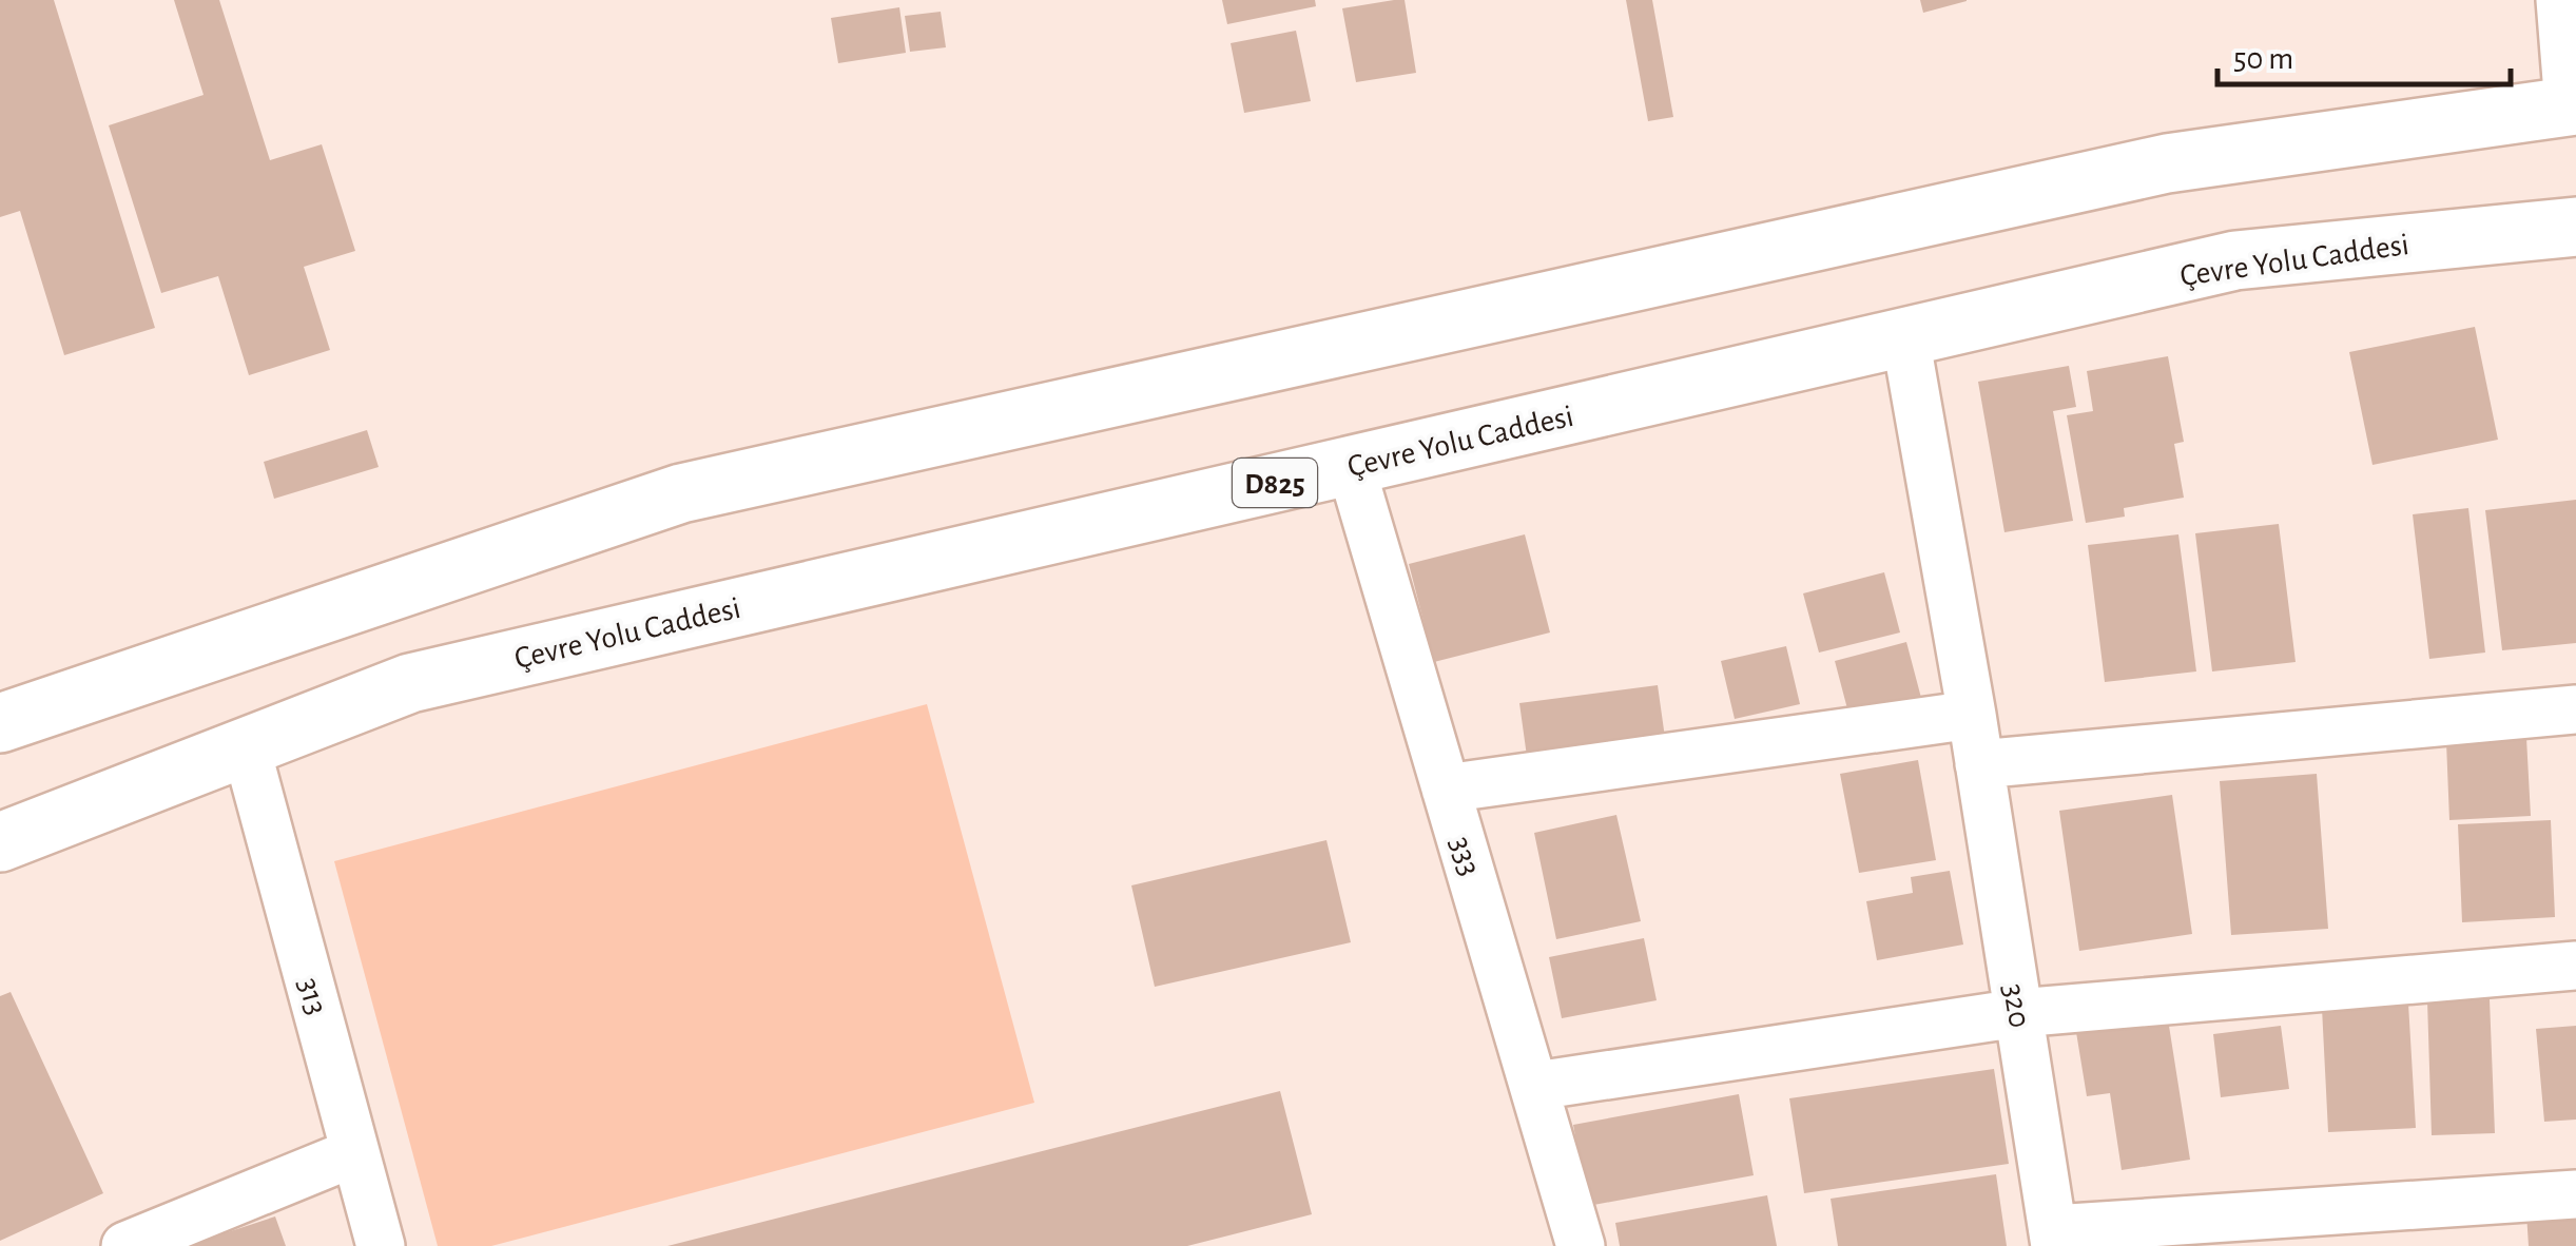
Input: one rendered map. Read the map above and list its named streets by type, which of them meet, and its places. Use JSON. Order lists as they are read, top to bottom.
{
  "streets": {
    "highway": ["Çevre Yolu Caddesi", "D825"],
    "street": ["333", "313", "320"]
  },
  "crossings": [
    ["Çevre Yolu Caddesi", "333"],
    ["Çevre Yolu Caddesi", "313"]
  ],
  "scale_bar": "50 m"
}
